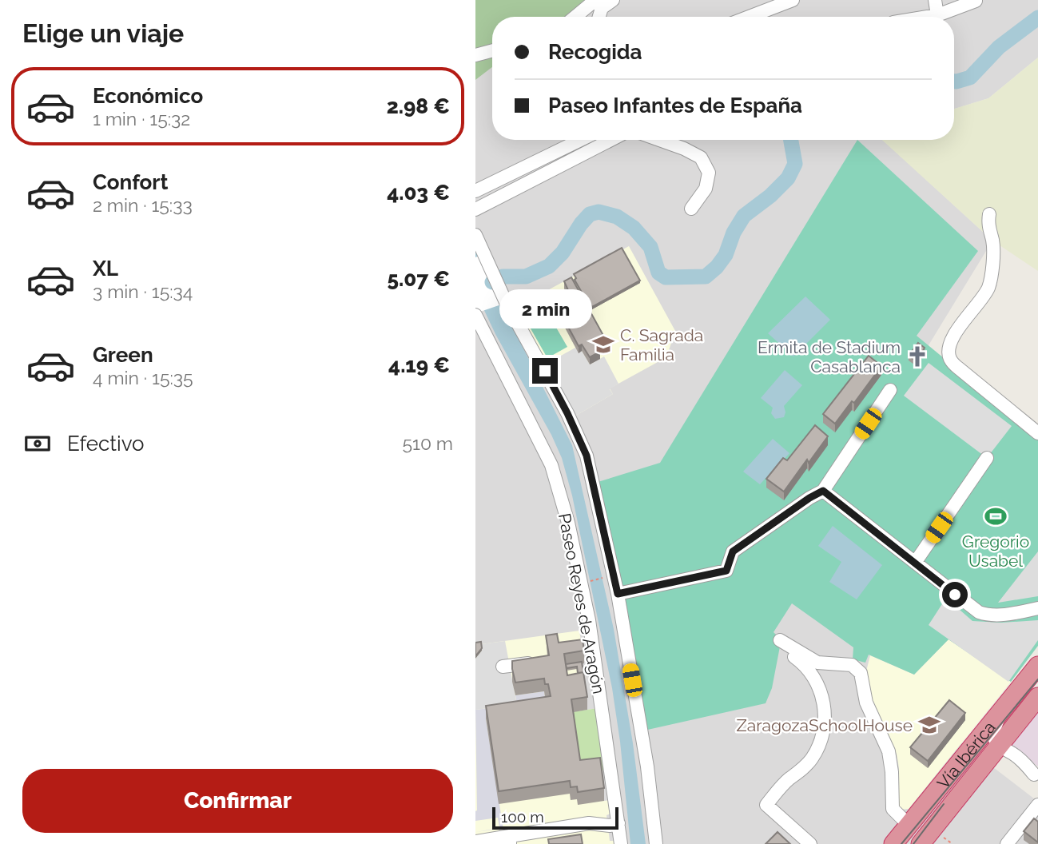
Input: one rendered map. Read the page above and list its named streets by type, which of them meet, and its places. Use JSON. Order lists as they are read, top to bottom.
{
  "streets": {
    "highway": ["Vía Ibérica"],
    "street": ["Paseo Reyes de Aragón"]
  },
  "places": {
    "school or university": ["C. Sagrada Familia", "ZaragozaSchoolHouse"],
    "church": ["Ermita de Stadium Casablanca"],
    "sports": ["Gregorio Usabel"]
  },
  "scale_bar": "100 m",
  "page": {
    "heading": "Elige un viaje",
    "banner": ["Recogida", "Paseo Infantes de España"],
    "list": [
      {
        "name": "Económico",
        "note": "1 min · 15:32",
        "value": "2.98 €"
      },
      {
        "name": "Confort",
        "note": "2 min · 15:33",
        "value": "4.03 €"
      },
      {
        "name": "XL",
        "note": "3 min · 15:34",
        "value": "5.07 €"
      },
      {
        "name": "Green",
        "note": "4 min · 15:35",
        "value": "4.19 €"
      }
    ],
    "bubble": "2 min",
    "pay": ["Efectivo", "510 m"],
    "buttons": "Confirmar",
    "scale": "100 m"
  }
}
